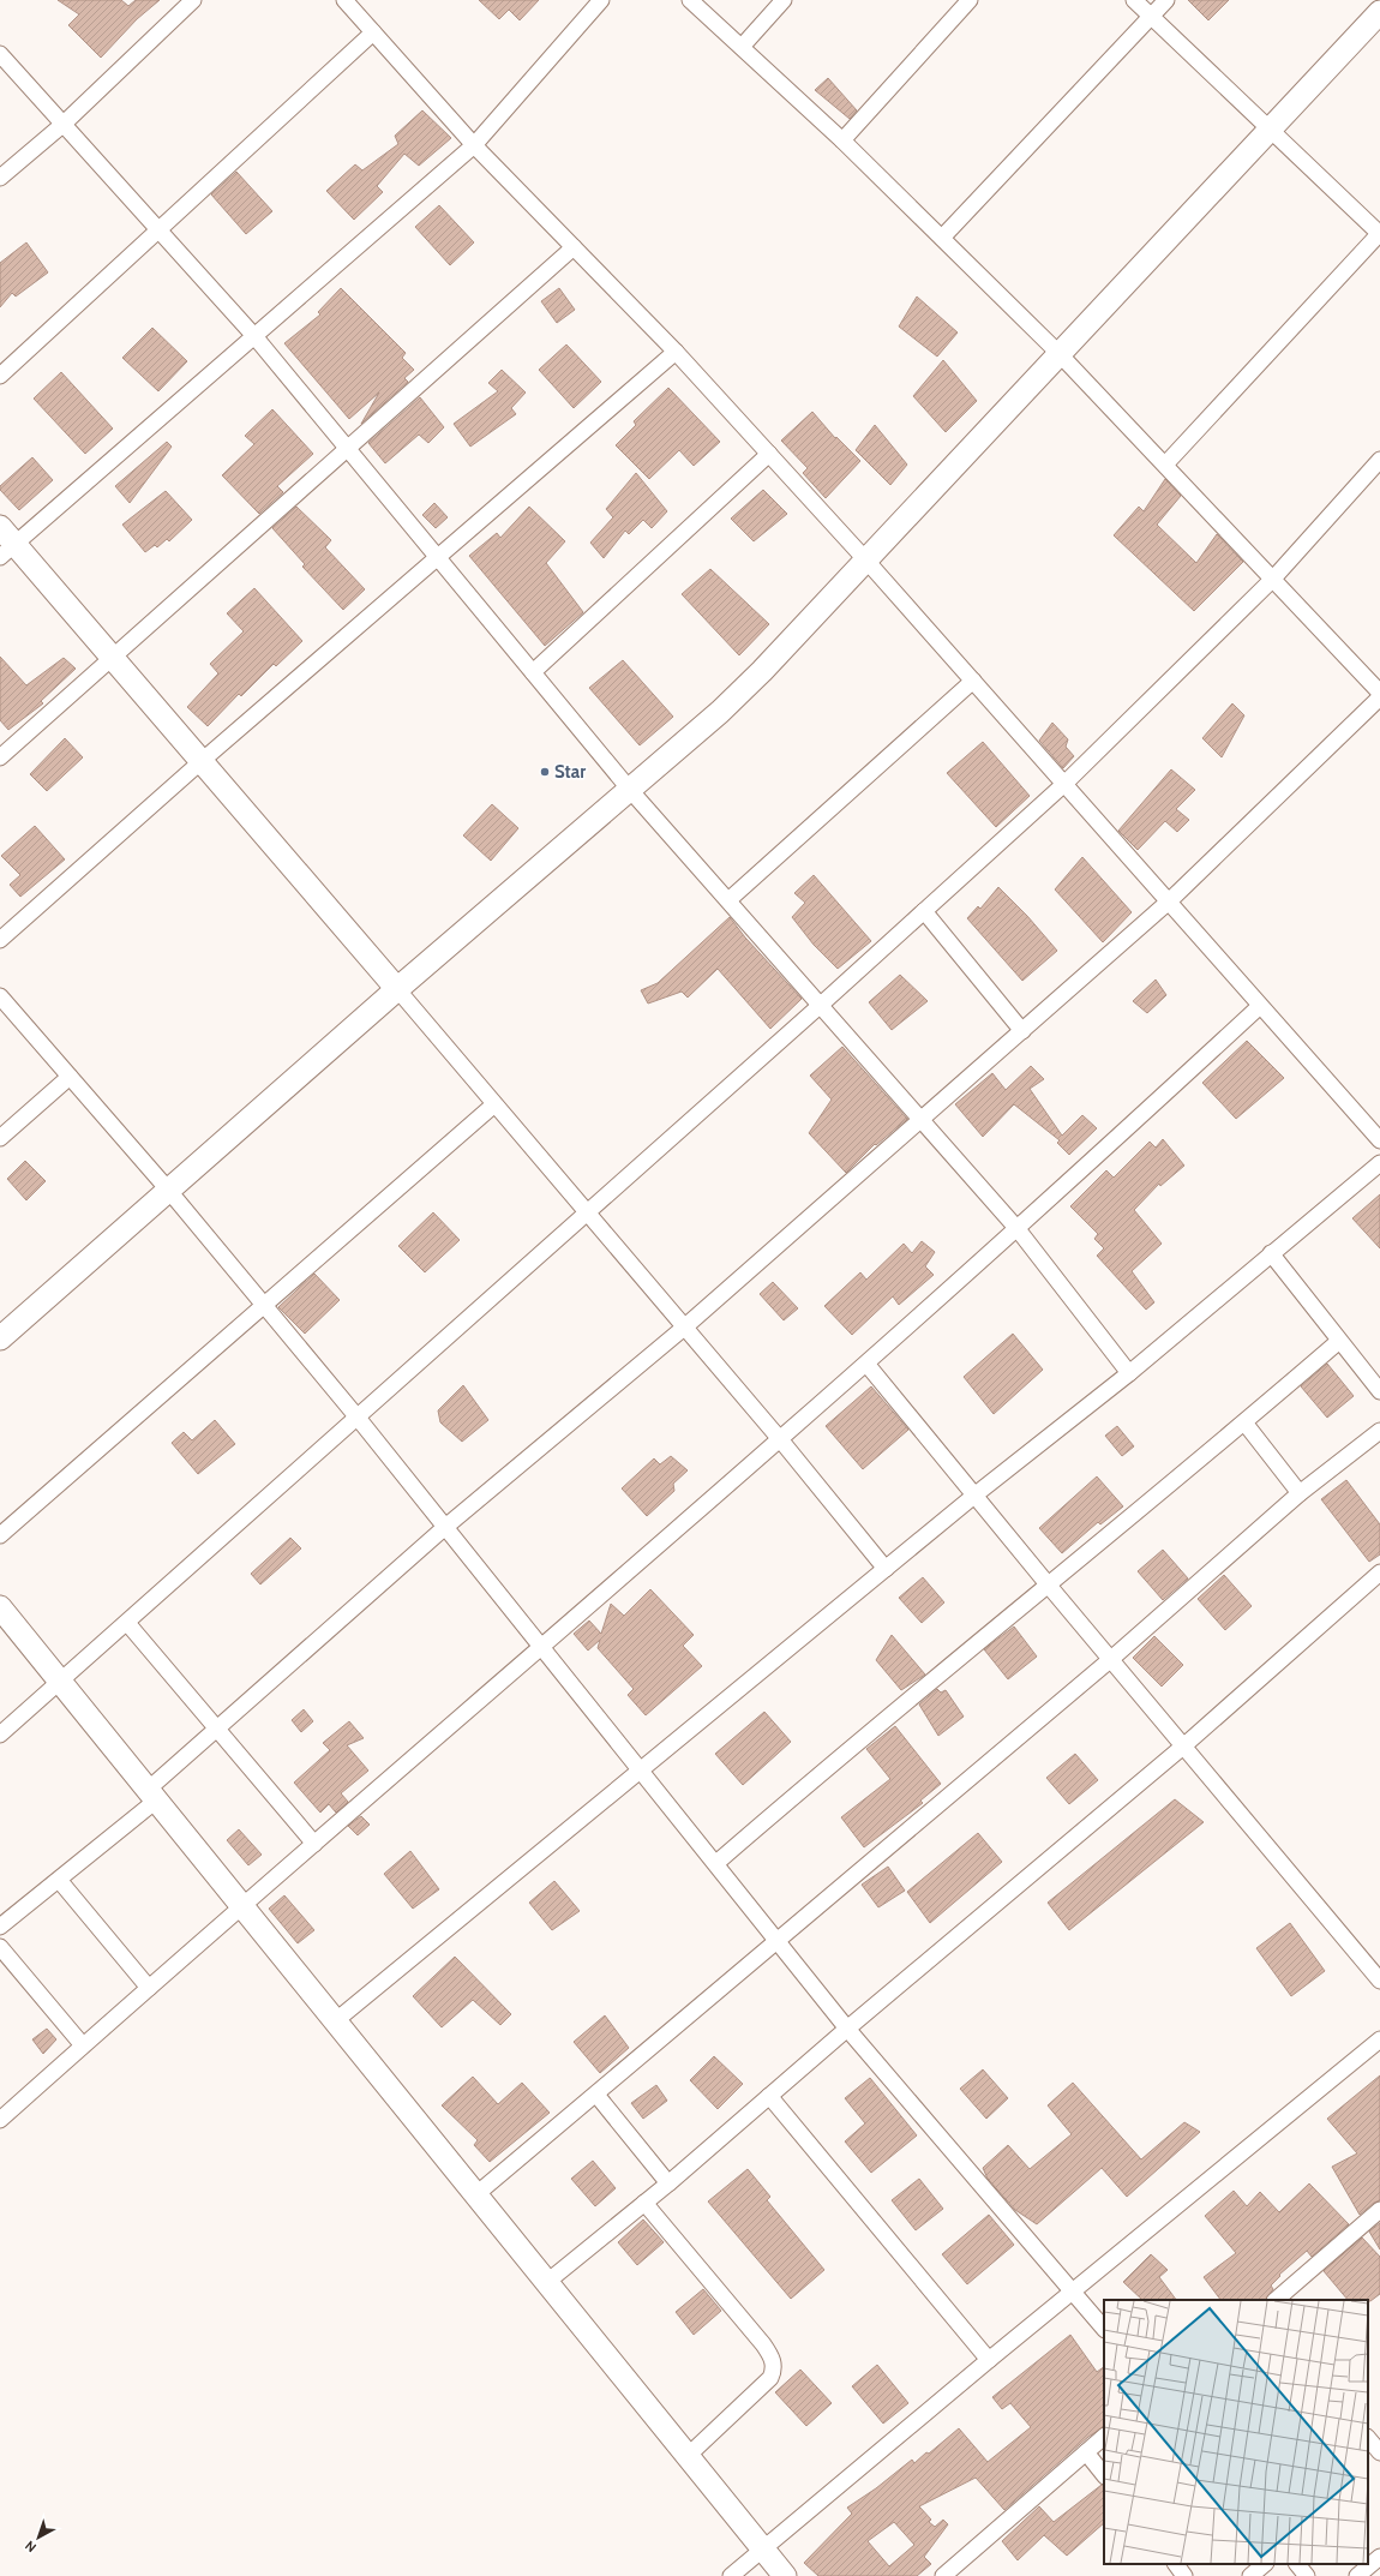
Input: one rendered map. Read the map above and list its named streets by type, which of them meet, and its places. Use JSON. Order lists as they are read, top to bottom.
{
  "places": ["Star"],
  "north": "bottom left"
}
